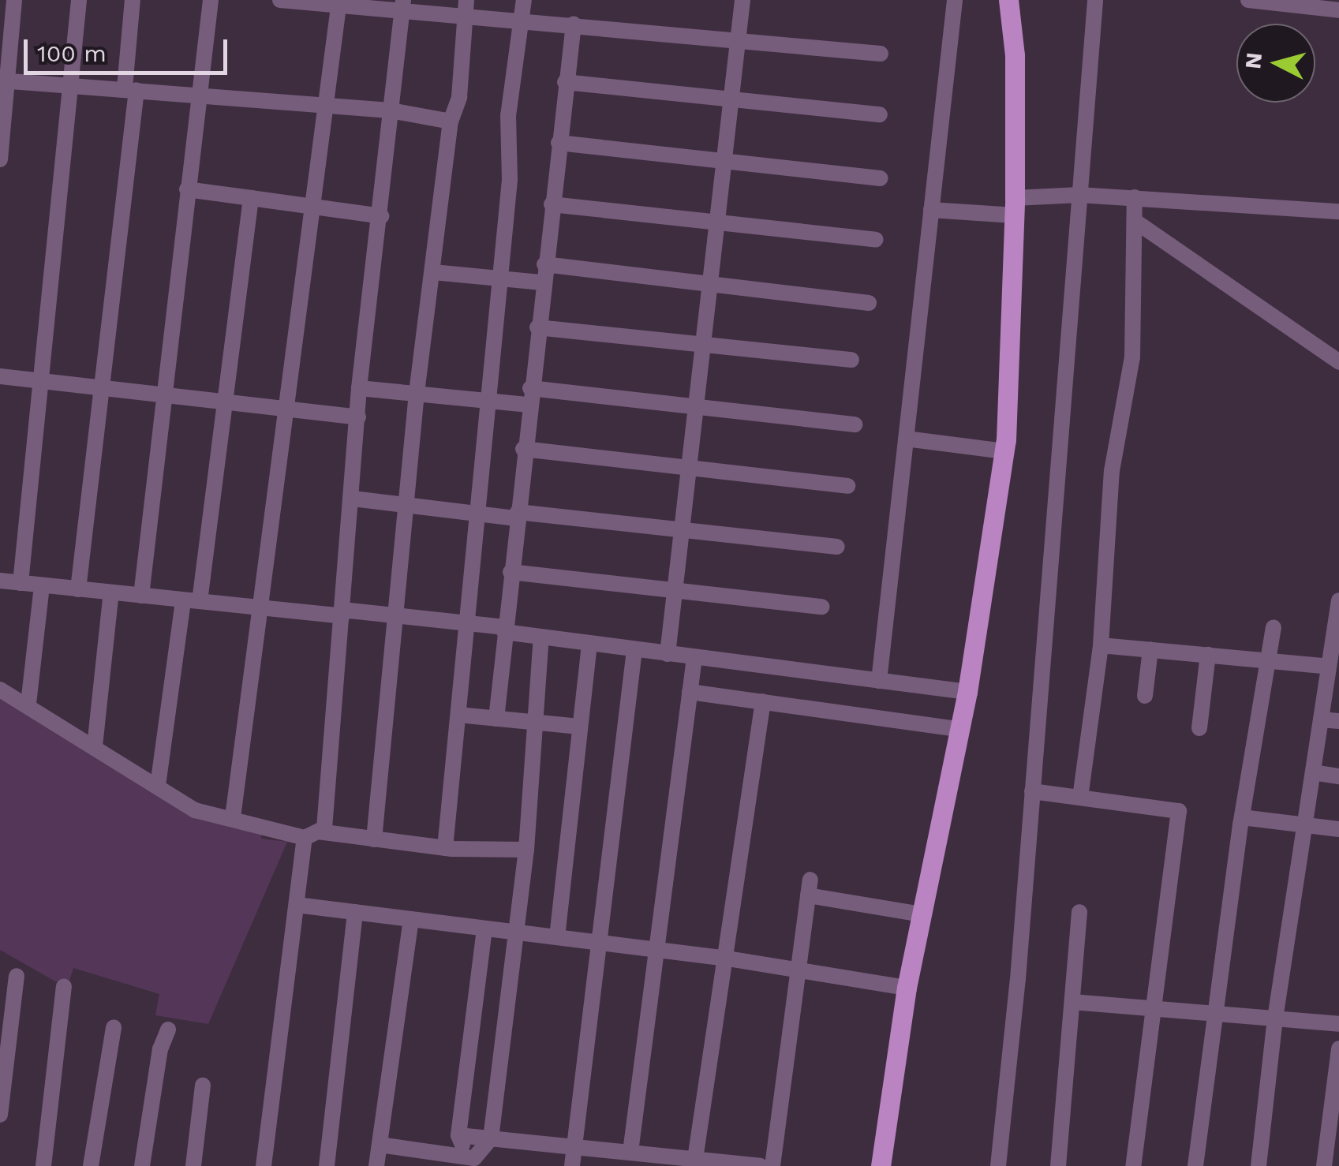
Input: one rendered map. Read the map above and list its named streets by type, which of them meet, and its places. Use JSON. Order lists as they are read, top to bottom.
{
  "scale_bar": "100 m",
  "north": "left"
}
